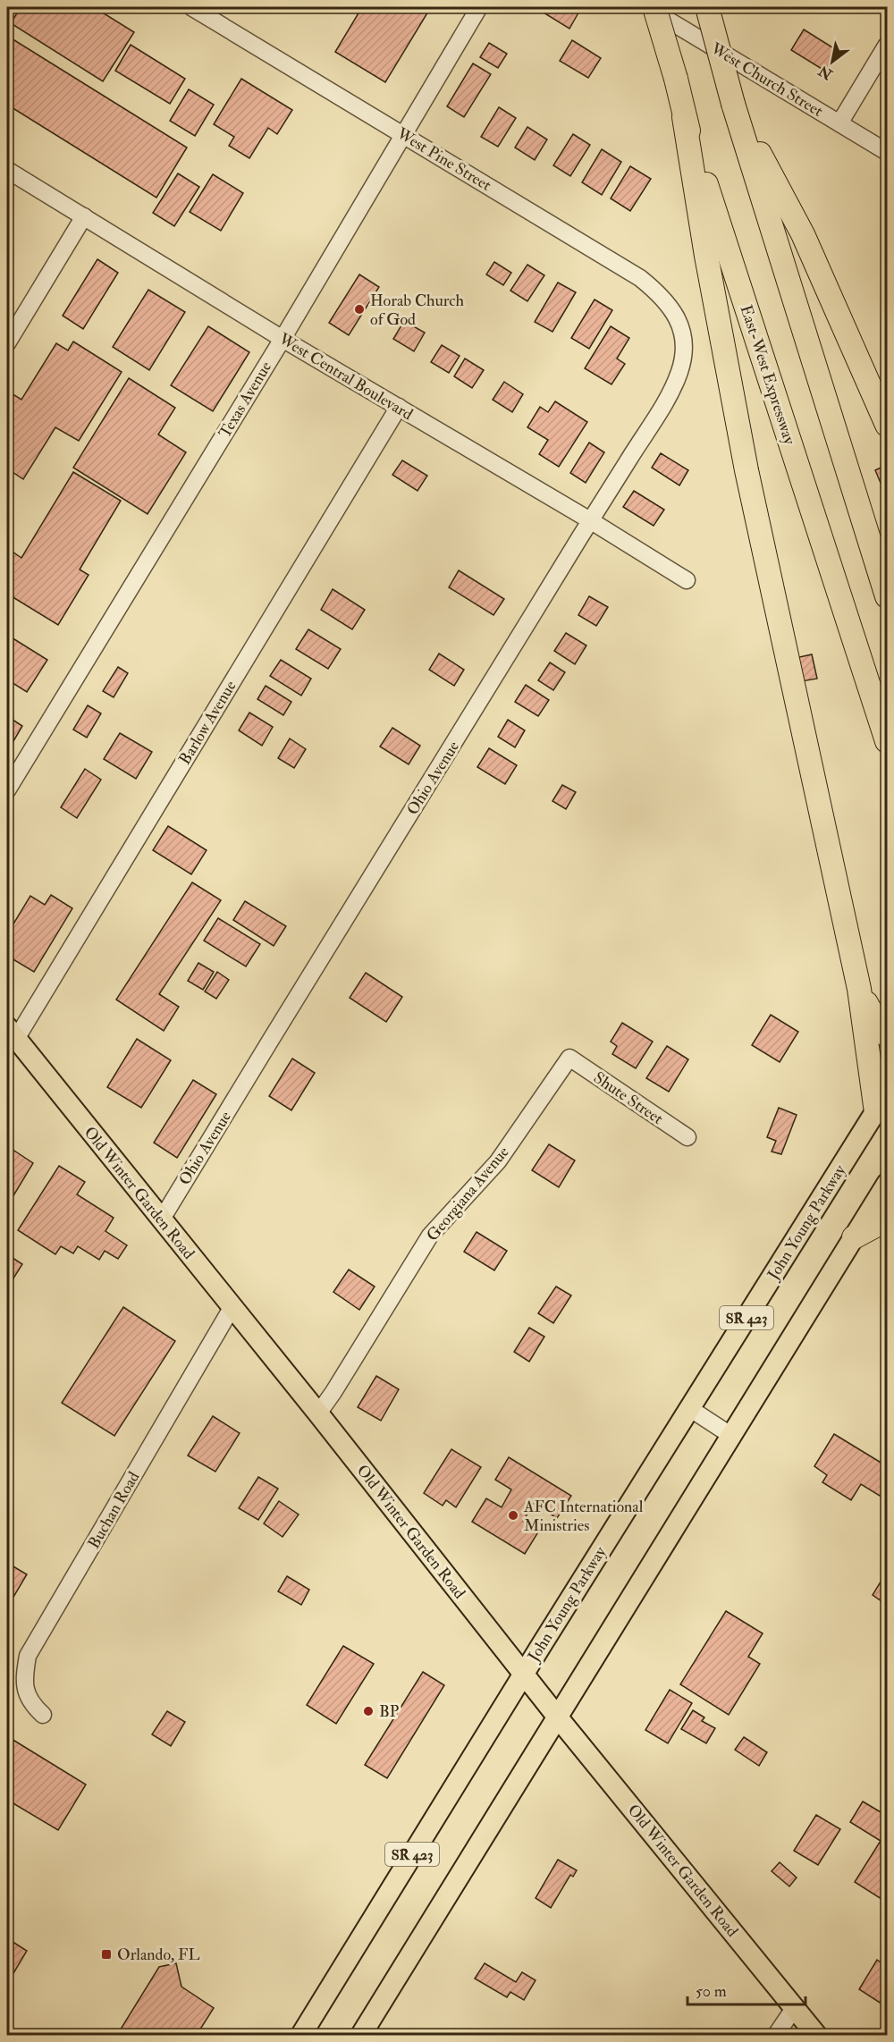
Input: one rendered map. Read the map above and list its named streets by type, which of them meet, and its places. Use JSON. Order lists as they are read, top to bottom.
{
  "streets": {
    "highway": ["East-West Expressway"],
    "main road": ["Old Winter Garden Road", "John Young Parkway", "SR 423"],
    "street": [
      "West Church Street",
      "West Pine Street",
      "West Central Boulevard",
      "Texas Avenue",
      "Barlow Avenue",
      "Ohio Avenue",
      "Shute Street",
      "Georgiana Avenue",
      "Buchan Road"
    ]
  },
  "crossings": [
    ["West Pine Street", "Texas Avenue"],
    ["West Pine Street", "Ohio Avenue"],
    ["West Central Boulevard", "Texas Avenue"],
    ["West Central Boulevard", "Barlow Avenue"],
    ["West Central Boulevard", "Ohio Avenue"],
    ["Barlow Avenue", "Old Winter Garden Road"],
    ["Ohio Avenue", "Old Winter Garden Road"],
    ["Shute Street", "Georgiana Avenue"],
    ["Old Winter Garden Road", "Georgiana Avenue"],
    ["Old Winter Garden Road", "John Young Parkway"],
    ["Old Winter Garden Road", "SR 423"],
    ["Old Winter Garden Road", "Buchan Road"]
  ],
  "places": {
    "other": ["Horab Church of God", "AFC International Ministries", "BP"],
    "transit": ["Orlando, FL"]
  },
  "scale_bar": "50 m",
  "north": "bottom left"
}
